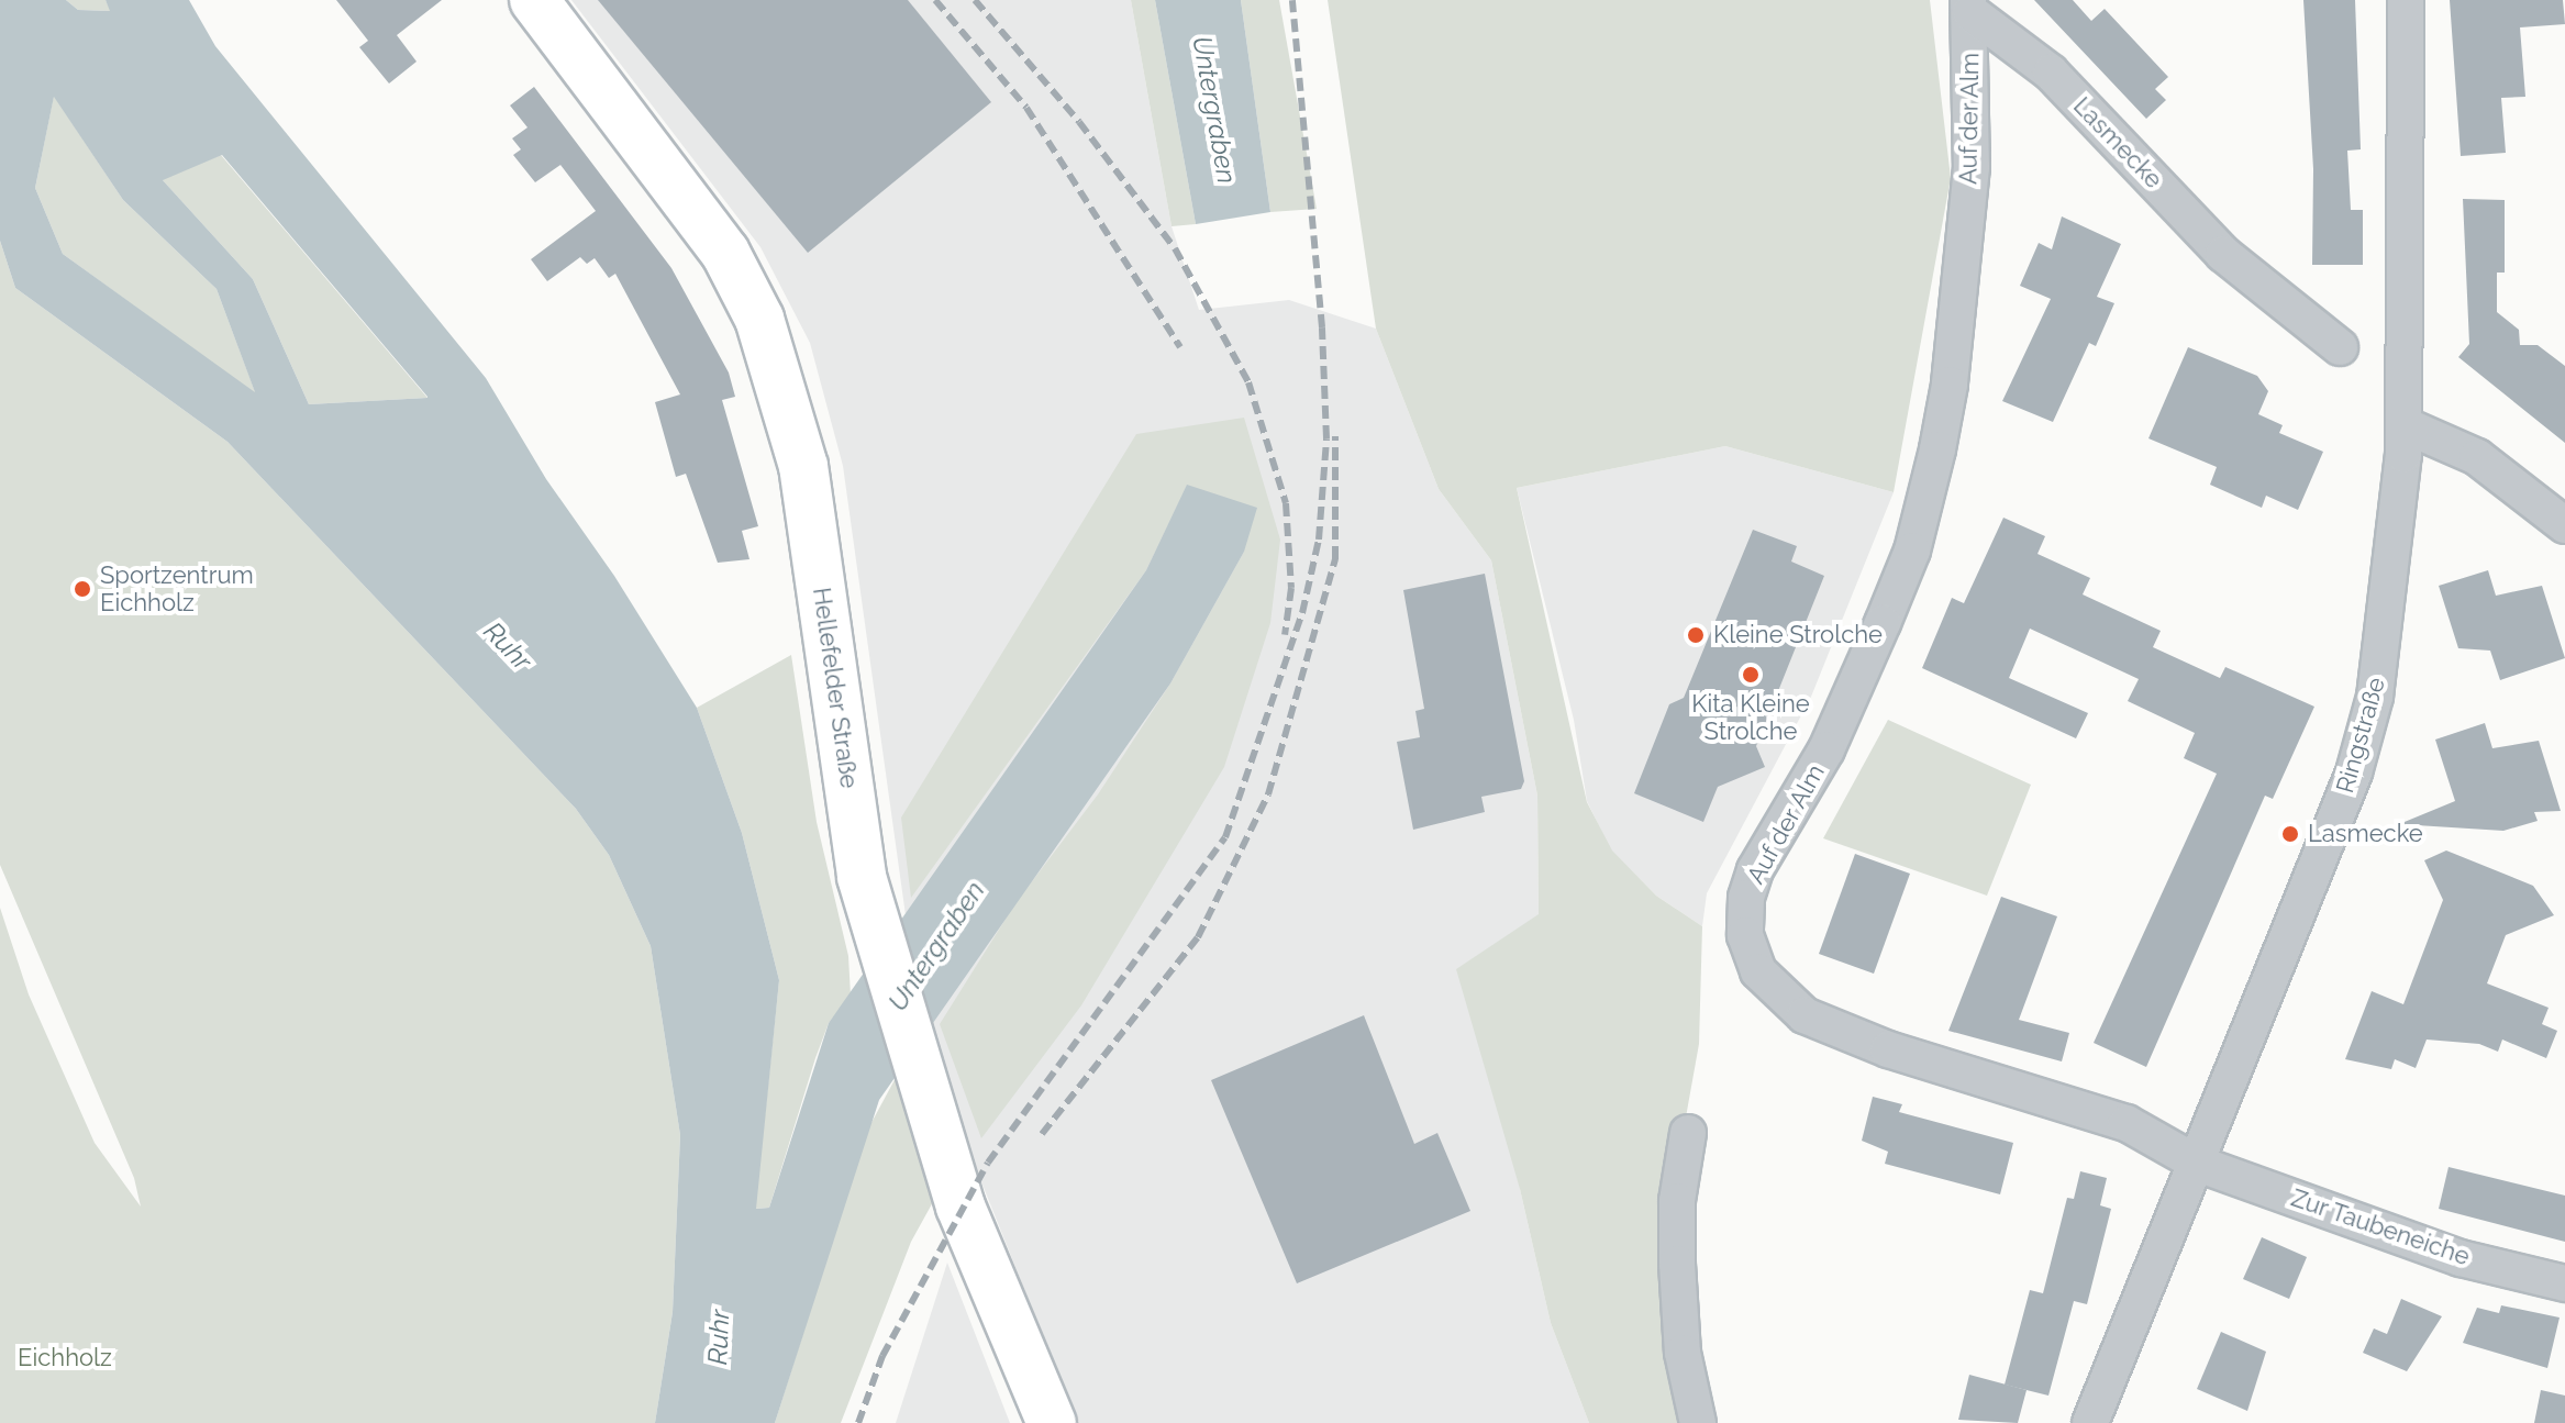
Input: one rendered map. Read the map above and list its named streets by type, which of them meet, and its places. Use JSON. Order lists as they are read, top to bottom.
{
  "streets": {
    "street": [
      "Auf der Alm",
      "Lasmecke",
      "Hellefelder Straße",
      "Ringstraße",
      "Zur Taubeneiche"
    ]
  },
  "crossings": [
    ["Auf der Alm", "Lasmecke"],
    ["Auf der Alm", "Ringstraße"],
    ["Auf der Alm", "Zur Taubeneiche"],
    ["Ringstraße", "Zur Taubeneiche"]
  ],
  "water": ["Untergraben", "Ruhr"],
  "parks": ["Eichholz"],
  "places": [
    "Sportzentrum Eichholz",
    "Kleine Strolche",
    "Kita Kleine Strolche",
    "Lasmecke"
  ]
}
